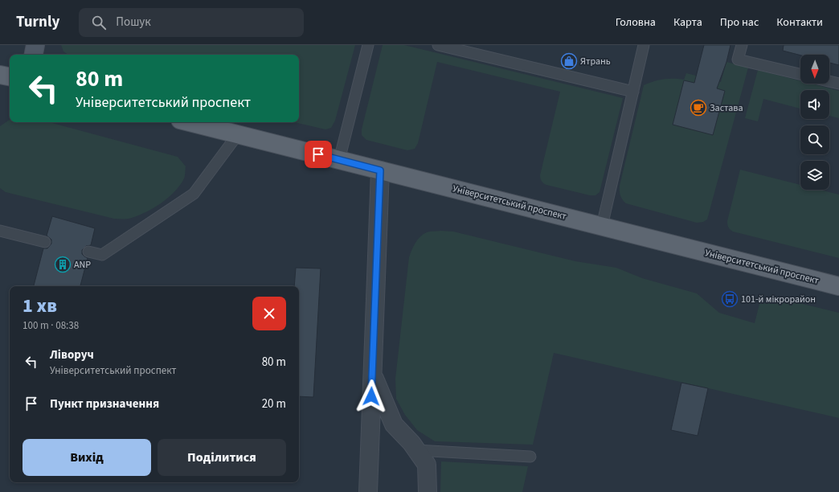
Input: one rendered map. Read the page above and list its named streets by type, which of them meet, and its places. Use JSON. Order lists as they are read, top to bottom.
{
  "streets": {
    "main road": ["Університетський проспект"]
  },
  "places": {
    "shop": ["Ятрань"],
    "cafe": ["Застава"],
    "building": ["ANP"],
    "bus stop": ["101-й мікрорайон"]
  },
  "north": "bottom",
  "page": {
    "header": "Turnly",
    "search": "Пошук",
    "nav": [
      "Головна",
      "Карта",
      "Про нас",
      "Контакти"
    ],
    "turn": ["80 m", "Університетський проспект"],
    "heading": ["1 хв", "100 m · 08:38"],
    "list": [
      {
        "name": "Ліворуч",
        "note": "Університетський проспект",
        "value": "80 m"
      },
      {
        "name": "Пункт призначення",
        "value": "20 m"
      }
    ],
    "buttons": ["Вихід", "Поділитися"]
  }
}
